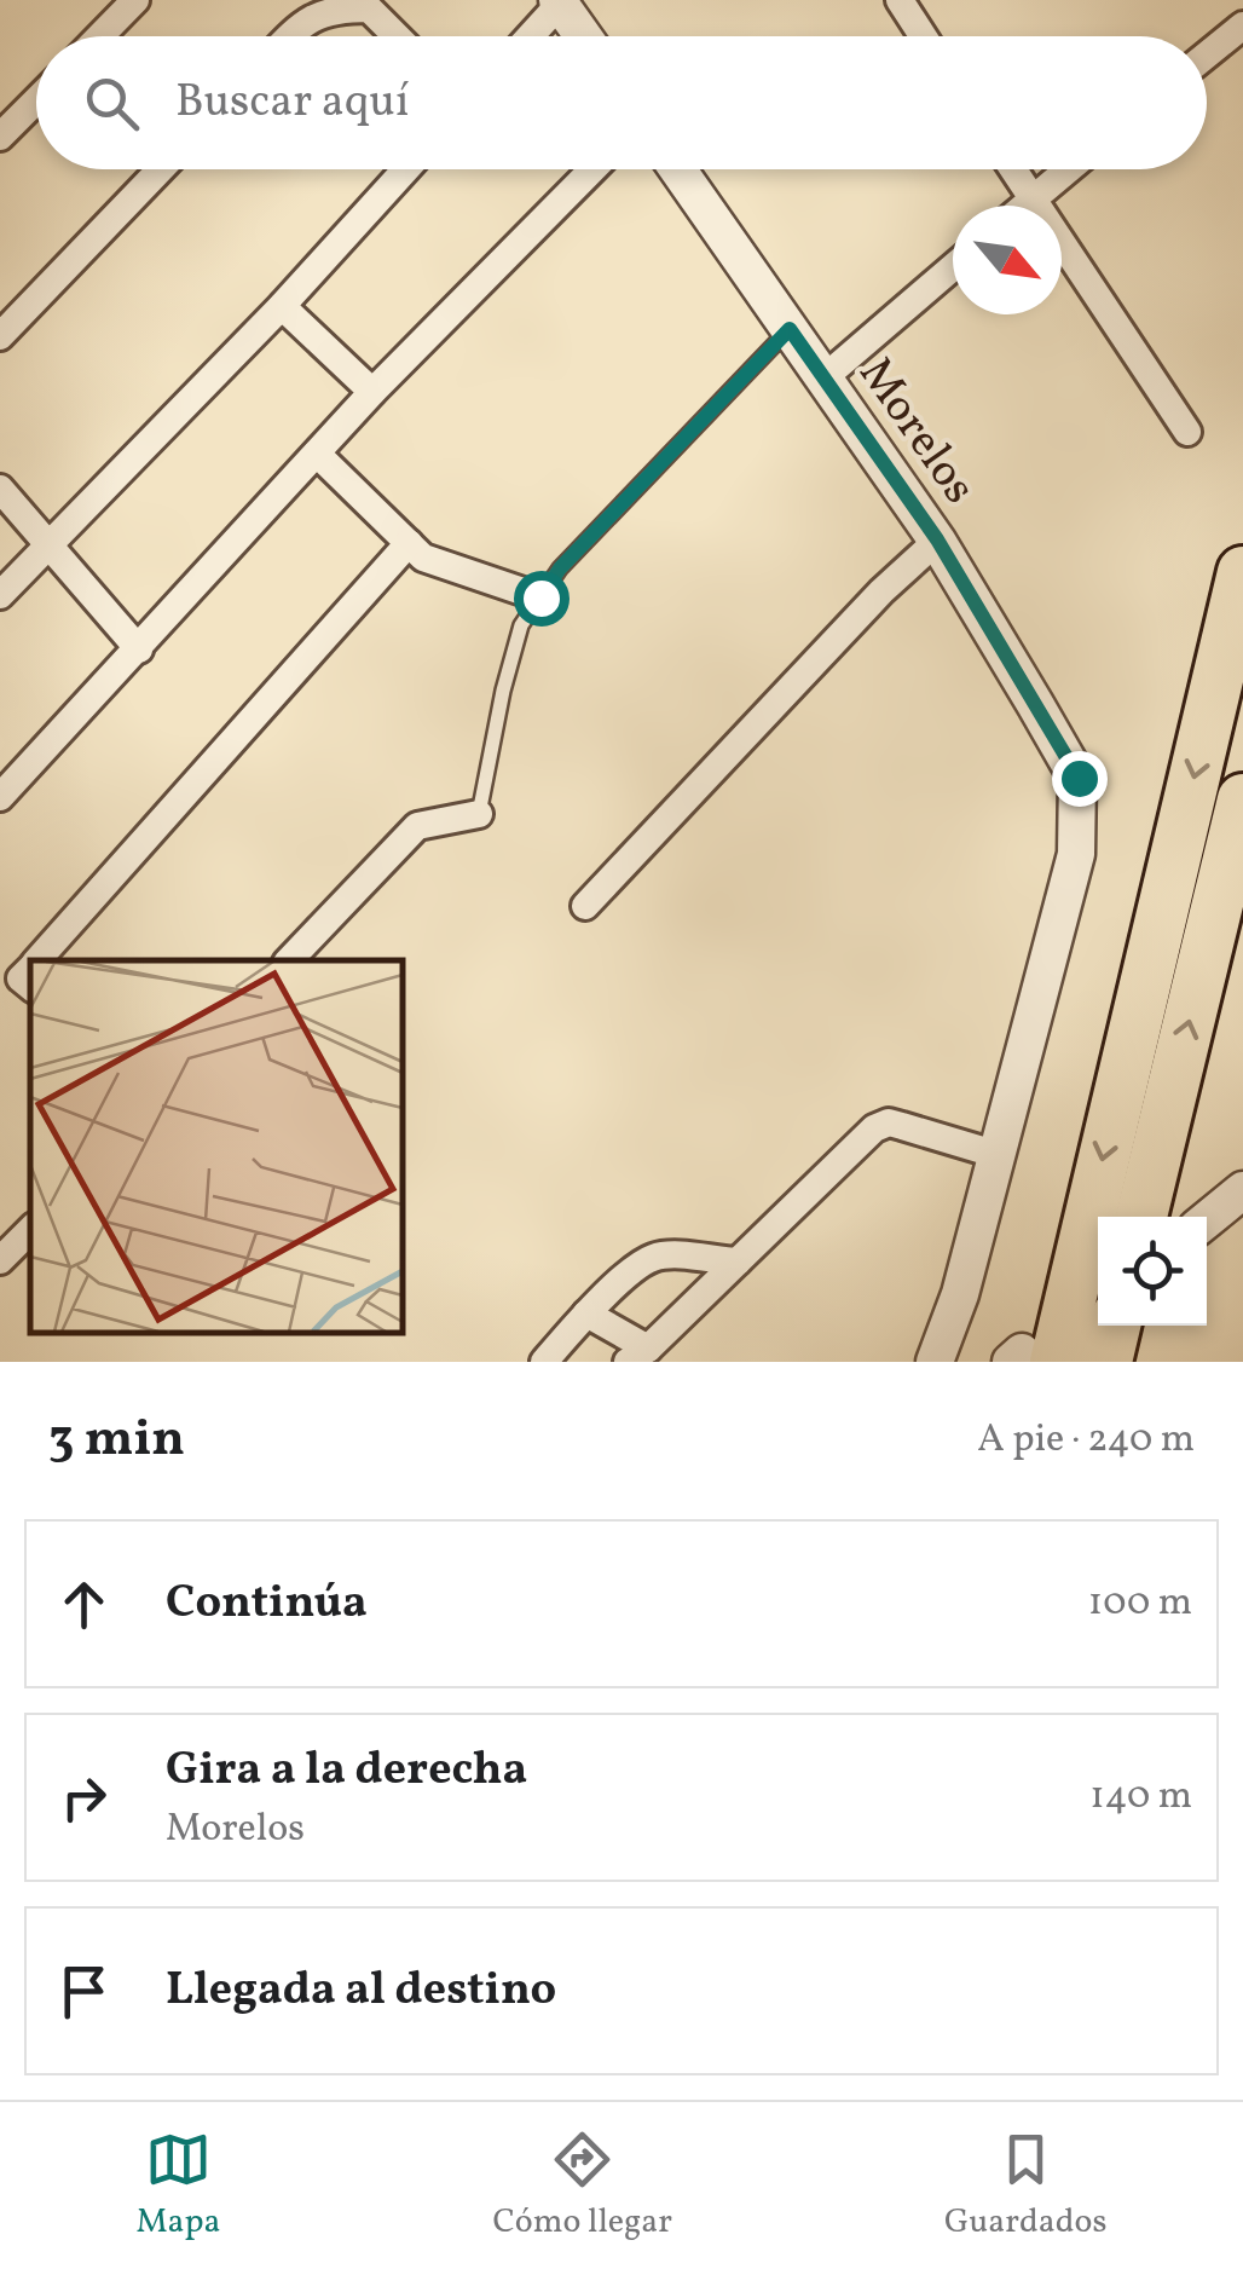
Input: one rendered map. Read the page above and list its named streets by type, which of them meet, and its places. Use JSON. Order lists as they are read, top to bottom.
{
  "streets": {
    "street": ["Morelos"]
  },
  "north": "bottom right",
  "page": {
    "search": "Buscar aquí",
    "heading": ["3 min", "A pie · 240 m"],
    "list": [
      ["Continúa", "100 m"],
      ["Gira a la derecha", "Morelos", "140 m"],
      "Llegada al destino"
    ],
    "nav": ["Mapa", "Cómo llegar", "Guardados"]
  }
}
